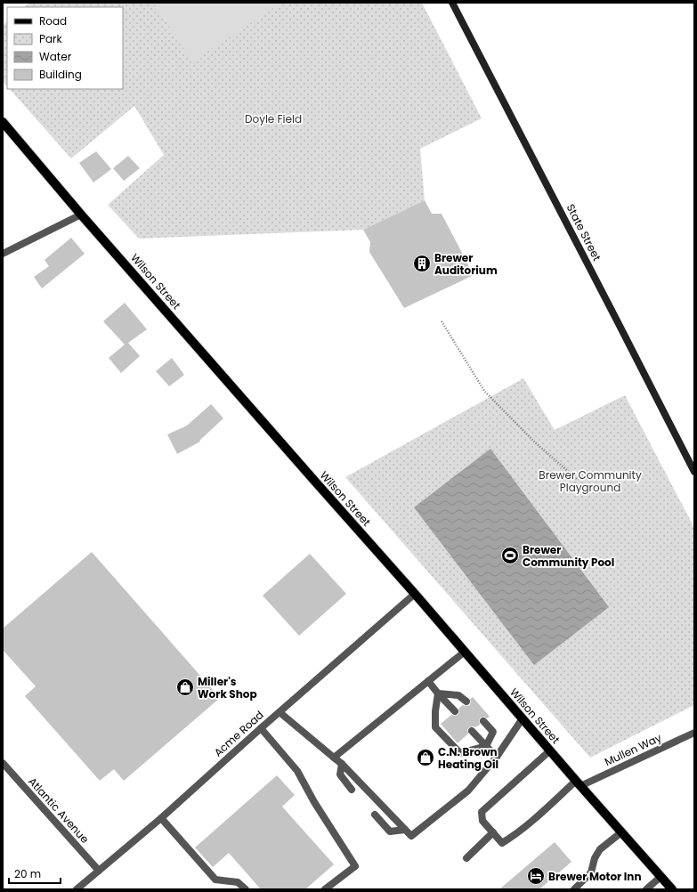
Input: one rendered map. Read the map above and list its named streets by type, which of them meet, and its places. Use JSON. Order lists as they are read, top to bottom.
{
  "streets": {
    "main road": ["State Street", "Wilson Street"],
    "street": ["Acme Road", "Mullen Way", "Atlantic Avenue"]
  },
  "crossings": [
    ["Wilson Street", "Acme Road"],
    ["Wilson Street", "Mullen Way"],
    ["Acme Road", "Atlantic Avenue"]
  ],
  "parks": ["Doyle Field", "Brewer Community Playground"],
  "places": {
    "building": ["Brewer Auditorium"],
    "sports": ["Brewer Community Pool"],
    "shop": ["Miller's Work Shop", "C.N. Brown Heating Oil"],
    "hotel": ["Brewer Motor Inn"]
  },
  "legend": [
    "Road",
    "Park",
    "Water",
    "Building"
  ],
  "scale_bar": "20 m"
}
